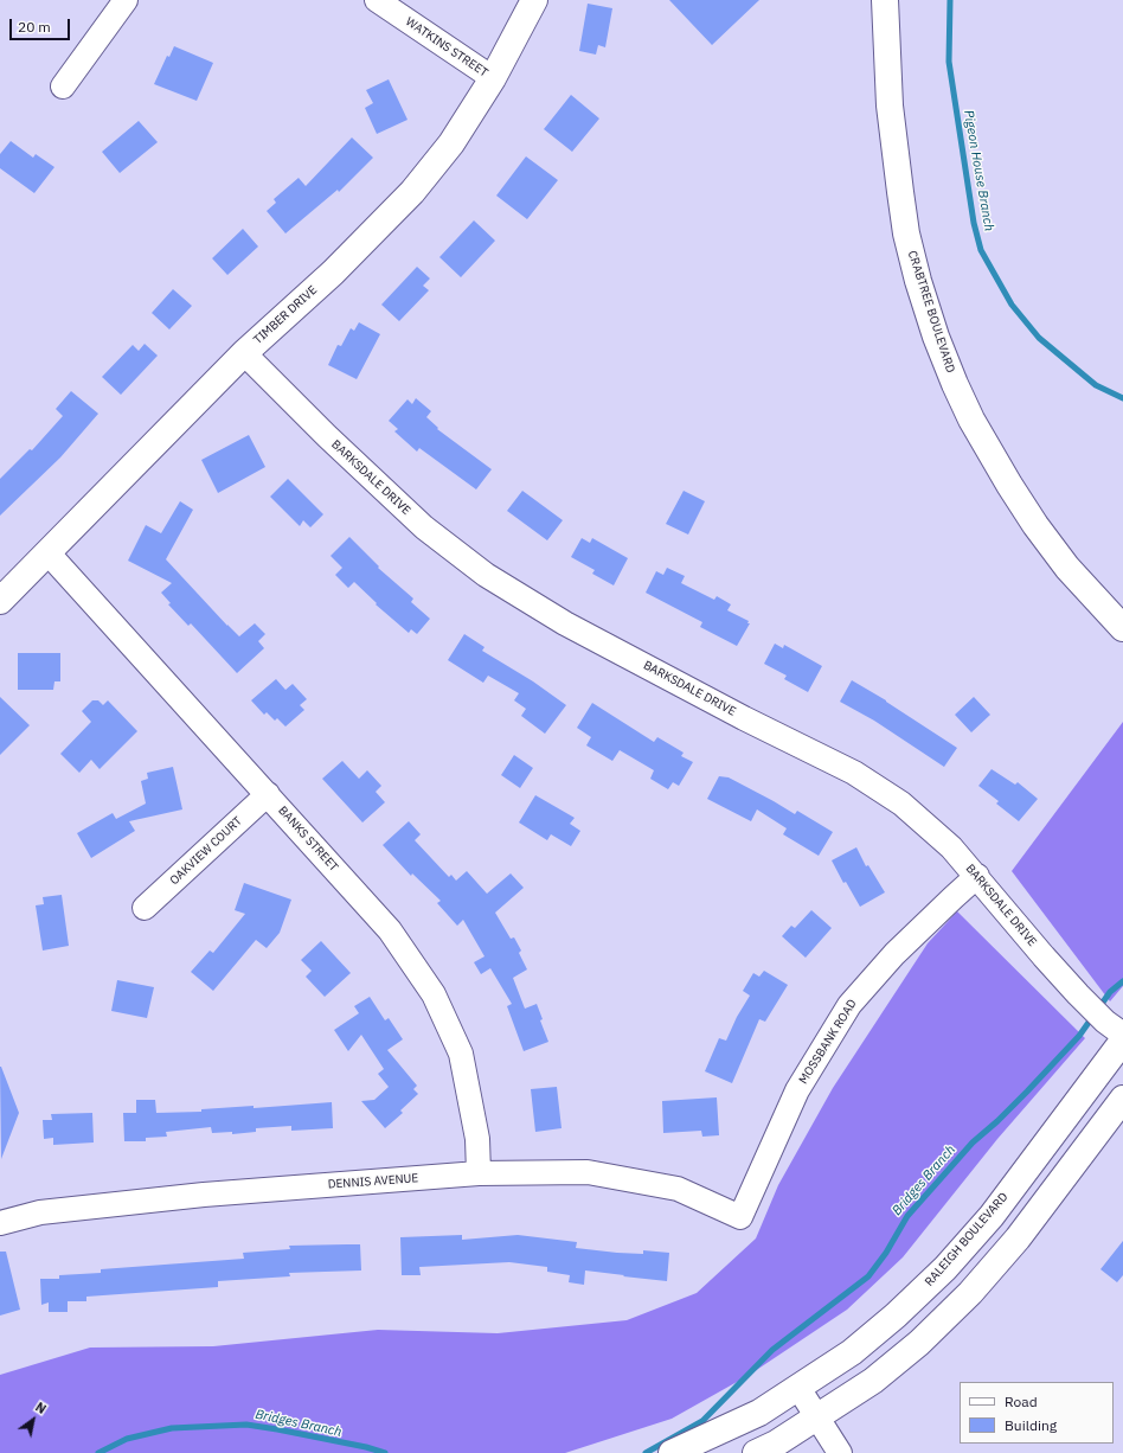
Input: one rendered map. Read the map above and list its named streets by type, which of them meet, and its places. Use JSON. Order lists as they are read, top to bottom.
{
  "streets": {
    "main road": ["CRABTREE BOULEVARD", "TIMBER DRIVE", "RALEIGH BOULEVARD"],
    "street": [
      "WATKINS STREET",
      "BARKSDALE DRIVE",
      "BANKS STREET",
      "OAKVIEW COURT",
      "MOSSBANK ROAD",
      "DENNIS AVENUE"
    ]
  },
  "crossings": [
    ["WATKINS STREET", "TIMBER DRIVE"],
    ["TIMBER DRIVE", "BARKSDALE DRIVE"],
    ["TIMBER DRIVE", "BANKS STREET"],
    ["BARKSDALE DRIVE", "MOSSBANK ROAD"],
    ["BANKS STREET", "OAKVIEW COURT"],
    ["BANKS STREET", "DENNIS AVENUE"],
    ["MOSSBANK ROAD", "DENNIS AVENUE"]
  ],
  "water": ["Pigeon House Branch", "Bridges Branch"],
  "legend": ["Road", "Building"],
  "scale_bar": "20 m",
  "north": "top right"
}
